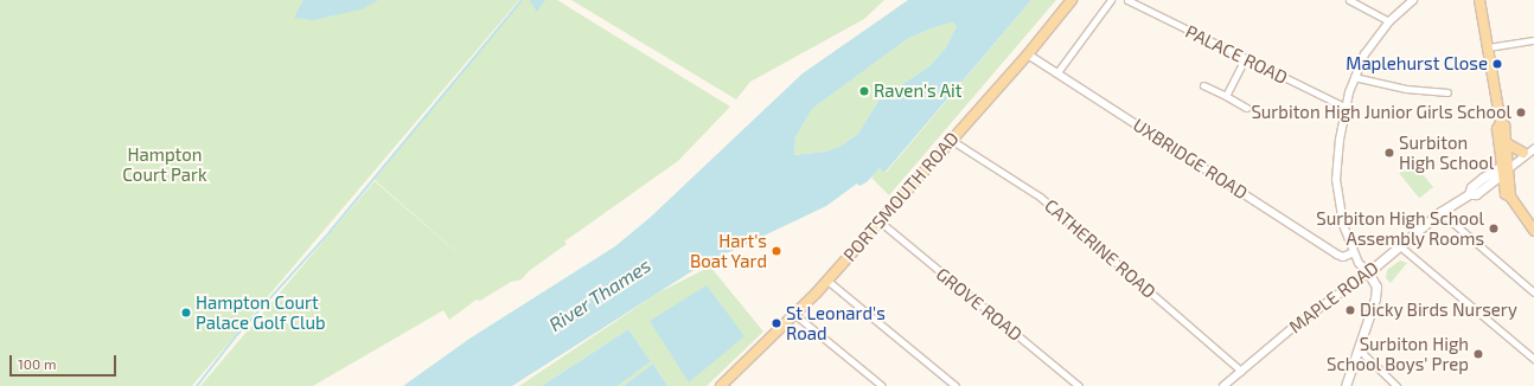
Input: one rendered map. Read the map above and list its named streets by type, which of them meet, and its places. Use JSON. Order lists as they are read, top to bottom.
{
  "streets": {
    "main road": ["PORTSMOUTH ROAD", "MAPLE ROAD"],
    "street": [
      "PALACE ROAD",
      "UXBRIDGE ROAD",
      "CATHERINE ROAD",
      "GROVE ROAD"
    ]
  },
  "crossings": [
    ["UXBRIDGE ROAD", "PORTSMOUTH ROAD"],
    ["PORTSMOUTH ROAD", "CATHERINE ROAD"],
    ["PORTSMOUTH ROAD", "GROVE ROAD"],
    ["CATHERINE ROAD", "MAPLE ROAD"]
  ],
  "water": ["River Thames"],
  "parks": ["Hampton Court Park"],
  "places": [
    "Maplehurst Close",
    "Raven's Ait",
    "Surbiton High Junior Girls School",
    "Surbiton High School",
    "Surbiton High School Assembly Rooms",
    "Hart's Boat Yard",
    "Dicky Birds Nursery",
    "Hampton Court Palace Golf Club",
    "St Leonard's Road",
    "Surbiton High School Boys' Prep"
  ],
  "scale_bar": "100 m"
}
